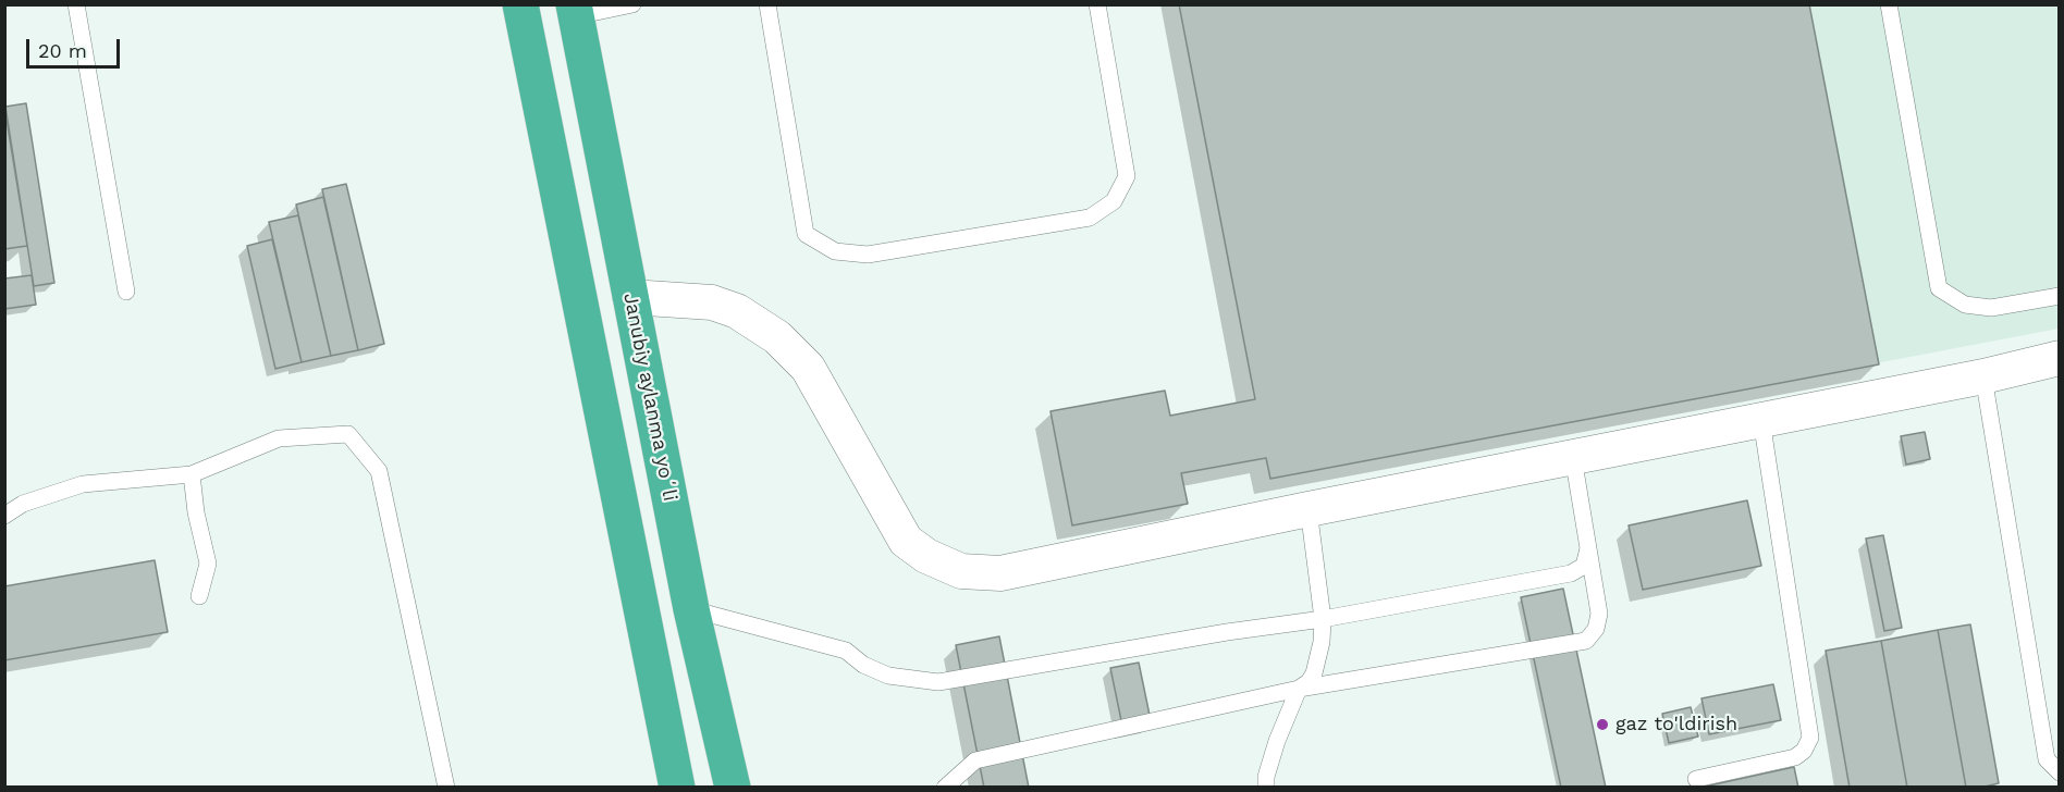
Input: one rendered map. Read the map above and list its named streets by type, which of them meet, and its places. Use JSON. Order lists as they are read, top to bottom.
{
  "streets": {
    "highway": ["Janubiy aylanma yoʻli"]
  },
  "places": ["gaz to'ldirish"],
  "scale_bar": "20 m"
}
